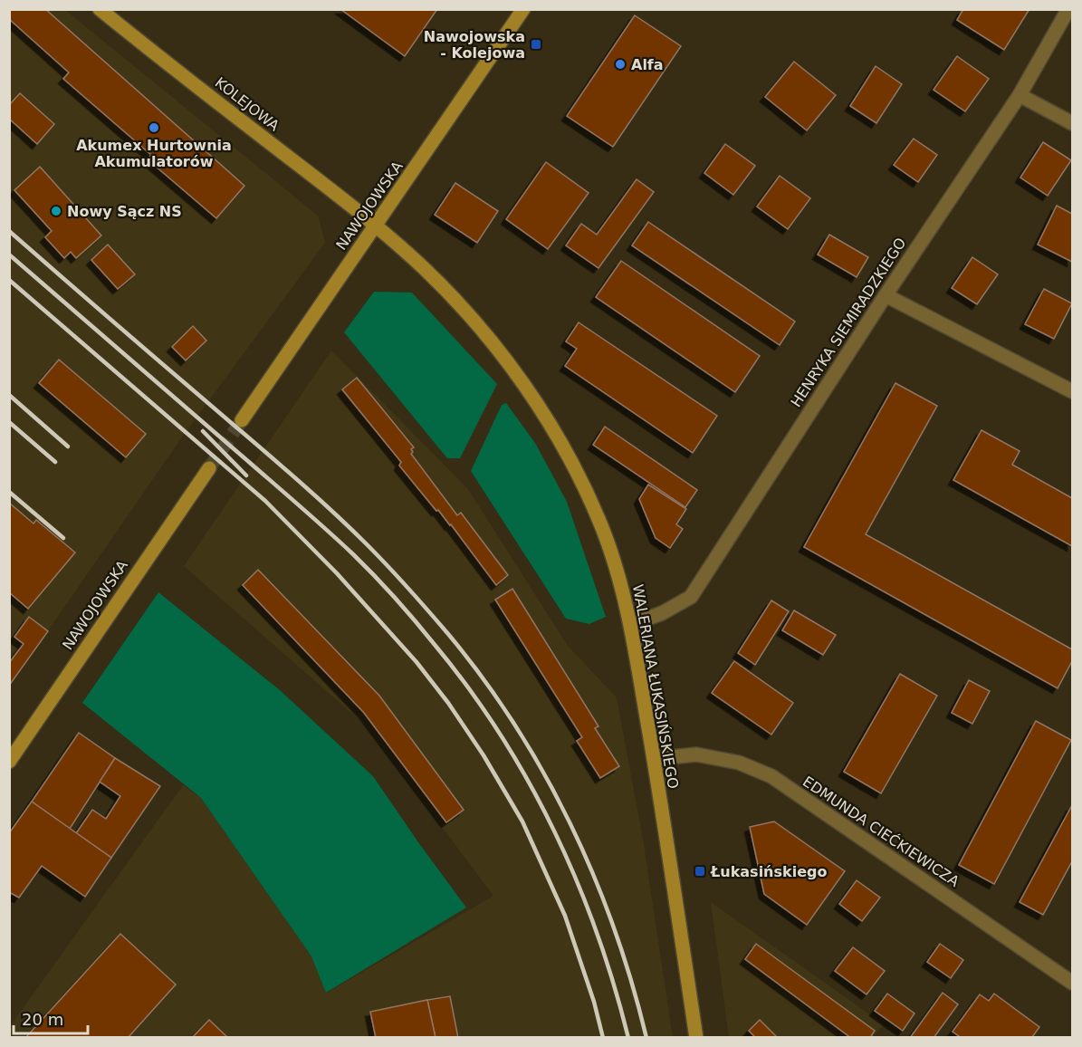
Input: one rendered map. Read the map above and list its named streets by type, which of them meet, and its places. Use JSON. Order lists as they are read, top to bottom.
{
  "streets": {
    "street": [
      "KOLEJOWA",
      "NAWOJOWSKA",
      "HENRYKA SIEMIRADZKIEGO",
      "WALERIANA ŁUKASIŃSKIEGO",
      "EDMUNDA CIEĆKIEWICZA"
    ]
  },
  "crossings": [
    ["KOLEJOWA", "NAWOJOWSKA"],
    ["KOLEJOWA", "WALERIANA ŁUKASIŃSKIEGO"],
    ["NAWOJOWSKA", "WALERIANA ŁUKASIŃSKIEGO"],
    ["HENRYKA SIEMIRADZKIEGO", "WALERIANA ŁUKASIŃSKIEGO"],
    ["WALERIANA ŁUKASIŃSKIEGO", "EDMUNDA CIEĆKIEWICZA"]
  ],
  "places": {
    "transit": ["Nawojowska - Kolejowa", "Łukasińskiego"],
    "other": ["Alfa", "Akumex Hurtownia Akumulatorów", "Nowy Sącz NS"]
  },
  "scale_bar": "20 m"
}
